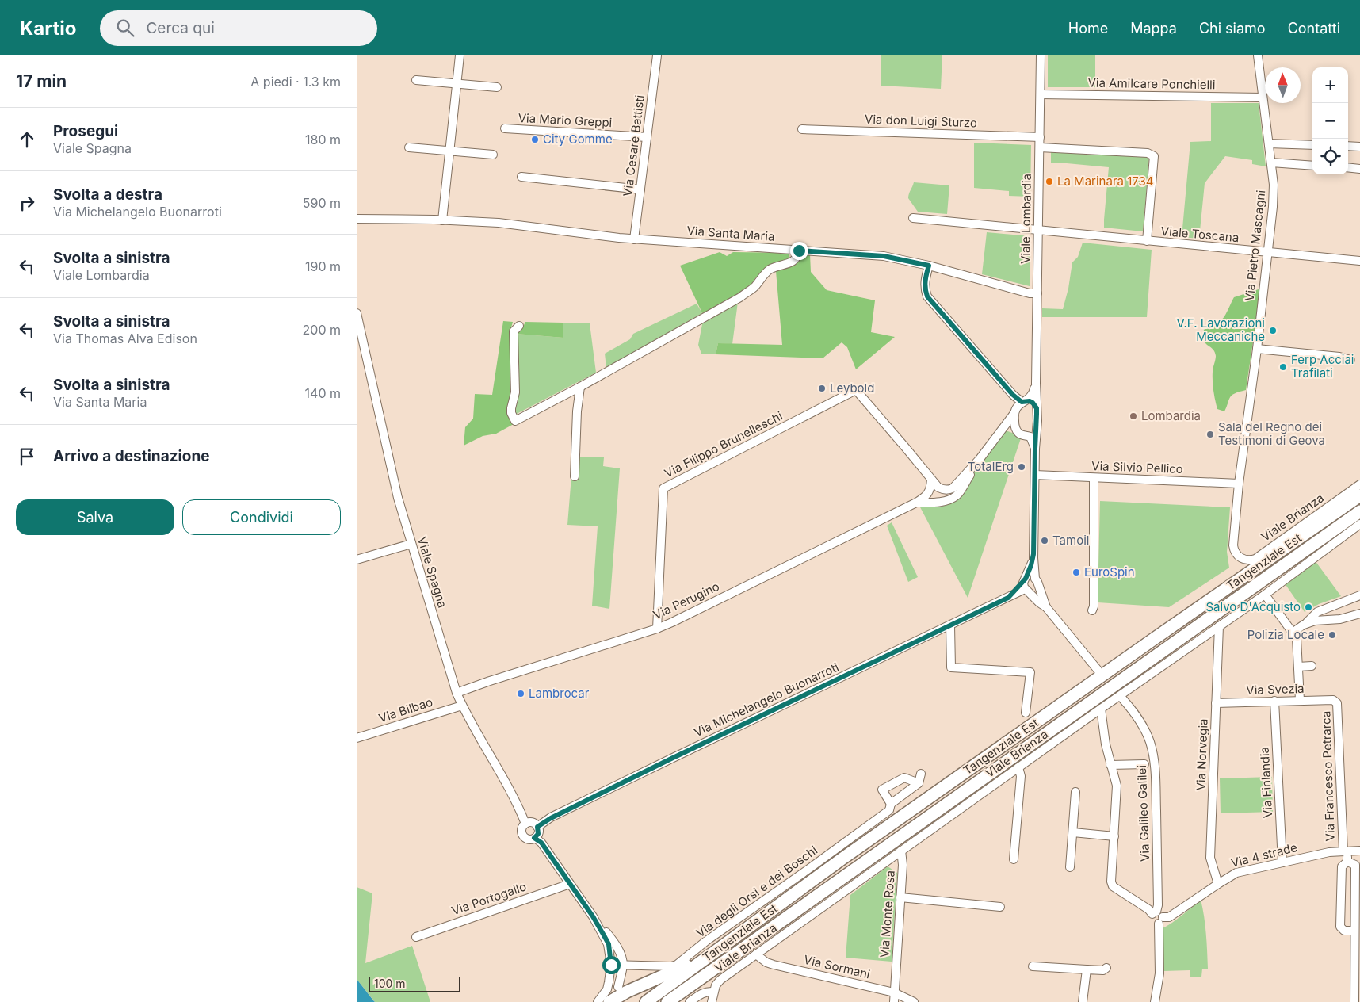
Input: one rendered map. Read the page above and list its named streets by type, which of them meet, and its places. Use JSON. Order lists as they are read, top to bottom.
{
  "streets": {
    "highway": ["Tangenziale Est"],
    "street": [
      "Via Amilcare Ponchielli",
      "Via Mario Greppi",
      "Via don Luigi Sturzo",
      "Via Cesare Battisti",
      "Viale Lombardia",
      "Via Santa Maria",
      "Viale Toscana",
      "Via Pietro Mascagni",
      "Via Filippo Brunelleschi",
      "Via Silvio Pellico",
      "Viale Brianza",
      "Viale Spagna",
      "Via Perugino",
      "Via Svezia",
      "Via Michelangelo Buonarroti",
      "Via Bilbao",
      "Via Norvegia",
      "Via Francesco Petrarca",
      "Via Finlandia",
      "Via Galileo Galilei",
      "Via 4 strade",
      "Via degli Orsi e dei Boschi",
      "Via Portogallo",
      "Via Monte Rosa",
      "Via Sormani"
    ]
  },
  "crossings": [
    ["Via Amilcare Ponchielli", "Viale Lombardia"],
    ["Via Amilcare Ponchielli", "Via Pietro Mascagni"],
    ["Via Mario Greppi", "Via Cesare Battisti"],
    ["Via don Luigi Sturzo", "Viale Lombardia"],
    ["Via Cesare Battisti", "Via Santa Maria"],
    ["Viale Lombardia", "Via Santa Maria"],
    ["Viale Lombardia", "Viale Toscana"],
    ["Viale Lombardia", "Via Silvio Pellico"],
    ["Viale Lombardia", "Via Perugino"],
    ["Viale Lombardia", "Via Michelangelo Buonarroti"],
    ["Viale Toscana", "Via Pietro Mascagni"],
    ["Via Pietro Mascagni", "Via Silvio Pellico"],
    ["Via Pietro Mascagni", "Viale Brianza"],
    ["Via Filippo Brunelleschi", "Via Perugino"],
    ["Viale Brianza", "Via Norvegia"],
    ["Viale Brianza", "Via Monte Rosa"],
    ["Viale Brianza", "Via Sormani"],
    ["Viale Spagna", "Via Perugino"],
    ["Viale Spagna", "Via Michelangelo Buonarroti"],
    ["Viale Spagna", "Via Bilbao"],
    ["Viale Spagna", "Via degli Orsi e dei Boschi"],
    ["Viale Spagna", "Via Portogallo"],
    ["Via Svezia", "Via Norvegia"],
    ["Via Svezia", "Via Francesco Petrarca"],
    ["Via Svezia", "Via Finlandia"],
    ["Via Norvegia", "Via 4 strade"],
    ["Via Francesco Petrarca", "Via 4 strade"],
    ["Via Finlandia", "Via 4 strade"],
    ["Via Galileo Galilei", "Via 4 strade"],
    ["Via Monte Rosa", "Via Sormani"]
  ],
  "places": [
    "City Gomme",
    "La Marinara 1734",
    "V.F. Lavorazioni Meccaniche",
    "Ferp Acciai Trafilati",
    "Leybold",
    "Lombardia",
    "Sala del Regno dei Testimoni di Geova",
    "TotalErg",
    "Tamoil",
    "EuroSpin",
    "Salvo D'Acquisto",
    "Polizia Locale",
    "Lambrocar"
  ],
  "scale_bar": "100 m",
  "north": "top",
  "page": {
    "header": "Kartio",
    "search": "Cerca qui",
    "nav": [
      "Home",
      "Mappa",
      "Chi siamo",
      "Contatti"
    ],
    "heading": ["17 min", "A piedi · 1.3 km"],
    "map_buttons": ["+", "−"],
    "list": [
      ["Prosegui", "Viale Spagna", "180 m"],
      ["Svolta a destra", "Via Michelangelo Buonarroti", "590 m"],
      ["Svolta a sinistra", "Viale Lombardia", "190 m"],
      ["Svolta a sinistra", "Via Thomas Alva Edison", "200 m"],
      ["Svolta a sinistra", "Via Santa Maria", "140 m"],
      "Arrivo a destinazione"
    ],
    "buttons": ["Salva", "Condividi"],
    "scale": "100 m"
  }
}
